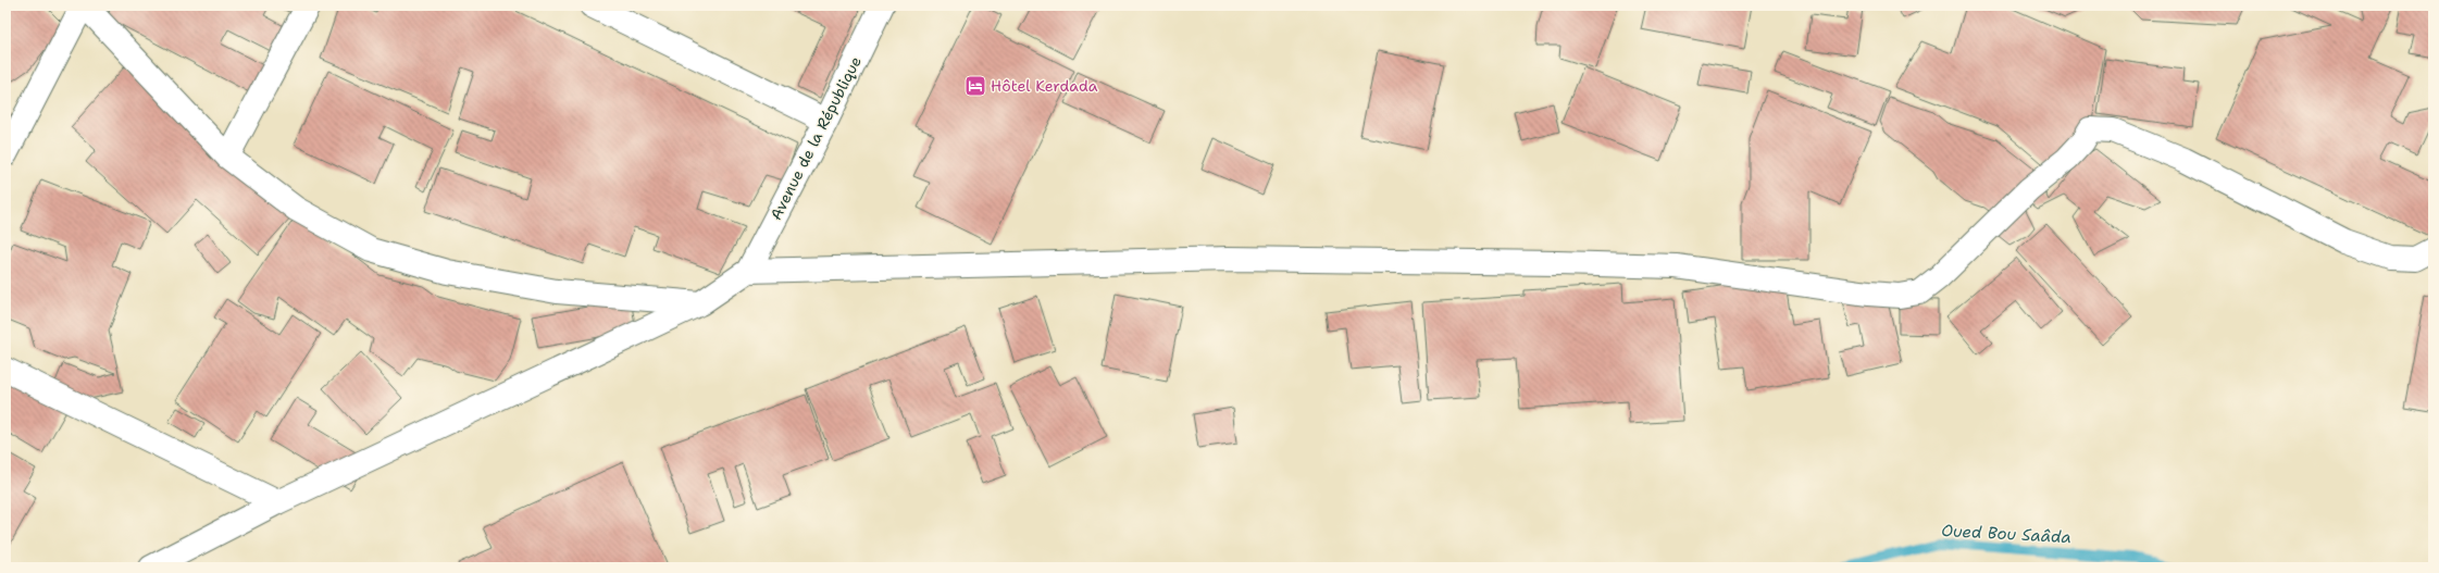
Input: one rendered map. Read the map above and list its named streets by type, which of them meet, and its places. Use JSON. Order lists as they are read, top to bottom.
{
  "streets": {
    "street": ["Avenue de la République"]
  },
  "water": ["Oued Bou Saâda"],
  "places": {
    "hotel": ["Hôtel Kerdada"]
  }
}
